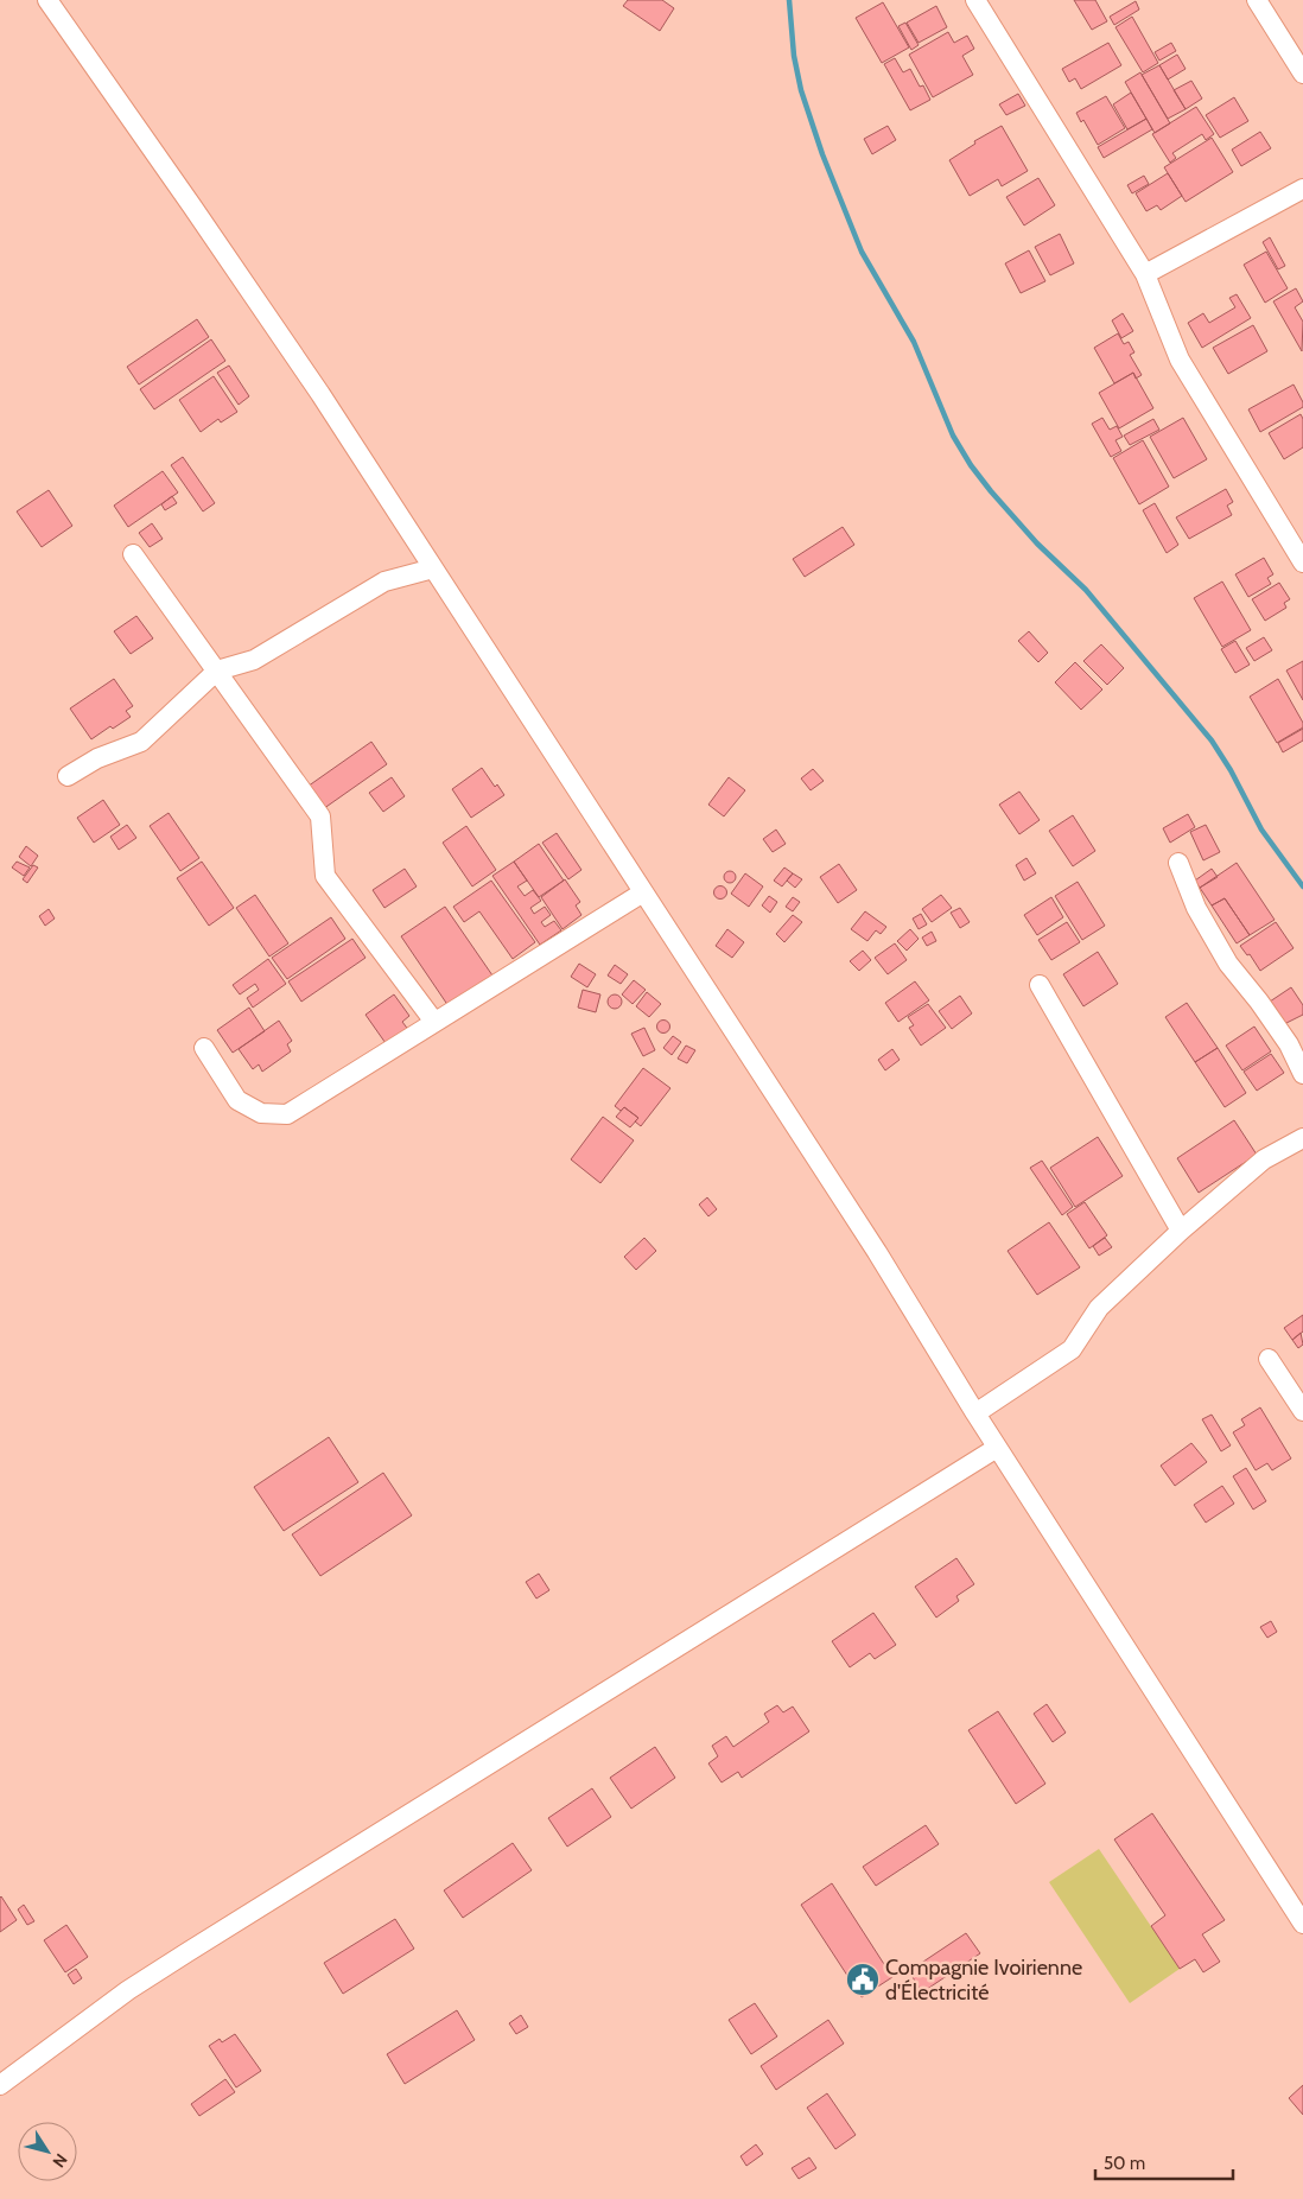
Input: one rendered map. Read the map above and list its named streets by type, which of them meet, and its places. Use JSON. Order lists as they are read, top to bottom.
{
  "places": {
    "public building": ["Compagnie Ivoirienne d'Électricité"]
  },
  "scale_bar": "50 m",
  "north": "bottom right"
}
